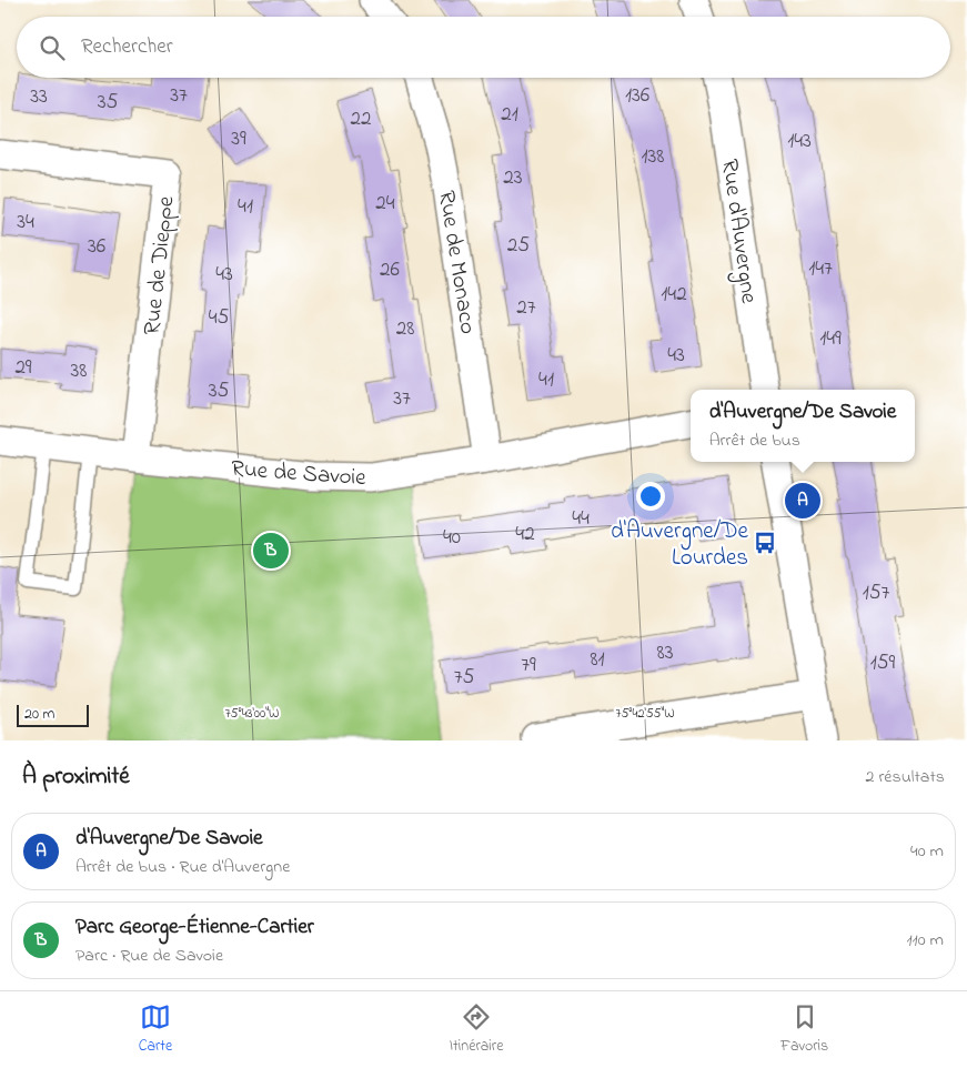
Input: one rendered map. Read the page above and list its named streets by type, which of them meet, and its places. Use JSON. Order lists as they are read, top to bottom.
{
  "streets": {
    "street": [
      "Rue d'Auvergne",
      "Rue de Monaco",
      "Rue de Dieppe",
      "Rue de Savoie"
    ]
  },
  "crossings": [
    ["Rue de Monaco", "Rue de Savoie"],
    ["Rue de Dieppe", "Rue de Savoie"]
  ],
  "places": {
    "bus stop": ["d'Auvergne/De Lourdes"]
  },
  "house_numbers": [
    "37",
    "136",
    "33",
    "35",
    "21",
    "22",
    "39",
    "143",
    "138",
    "23",
    "24",
    "41",
    "34",
    "25",
    "36",
    "147",
    "26",
    "43",
    "142",
    "27",
    "45",
    "28",
    "149",
    "43",
    "29",
    "38",
    "41",
    "35",
    "37",
    "44",
    "42",
    "40",
    "157",
    "83",
    "81",
    "159",
    "79",
    "75"
  ],
  "scale_bar": "20 m",
  "page": {
    "search": "Rechercher",
    "popup": ["d'Auvergne/De Savoie", "Arrêt de bus"],
    "pins": ["A", "B"],
    "scale": "20 m",
    "heading": ["À proximité", "2 résultats"],
    "list": [
      {
        "mark": "A",
        "name": "d'Auvergne/De Savoie",
        "note": "Arrêt de bus · Rue d'Auvergne",
        "value": "40 m"
      },
      {
        "mark": "B",
        "name": "Parc George-Étienne-Cartier",
        "note": "Parc · Rue de Savoie",
        "value": "110 m"
      }
    ],
    "nav": ["Carte", "Itinéraire", "Favoris"]
  },
  "coordinates": ["75°43'00\"W", "75°42'55\"W"]
}
